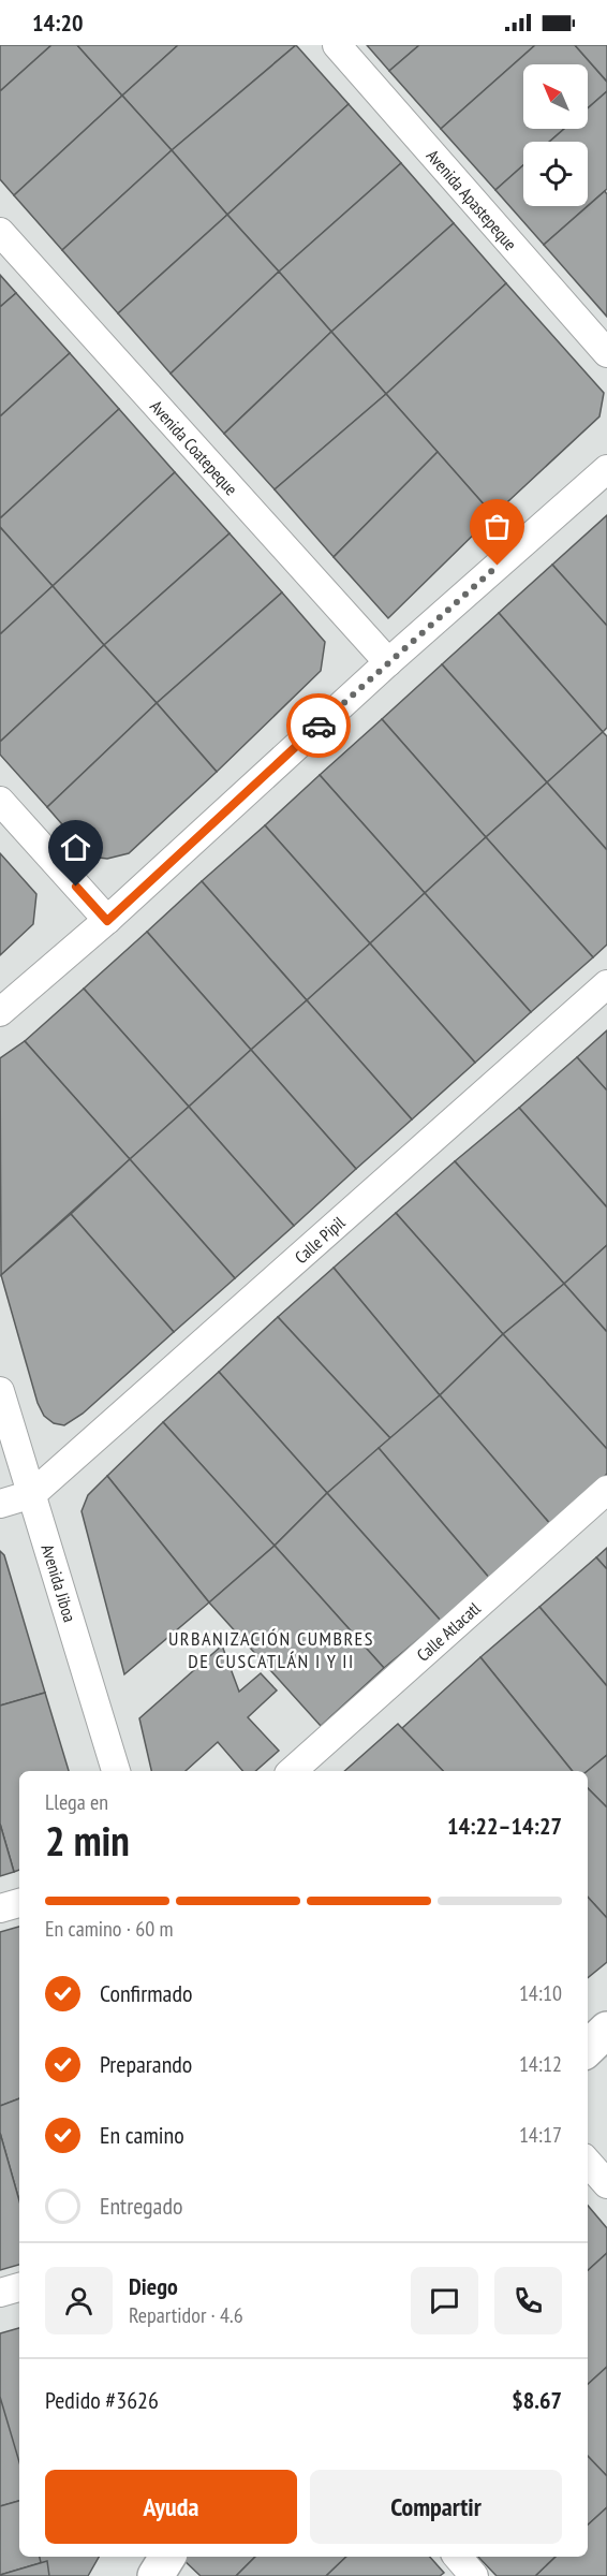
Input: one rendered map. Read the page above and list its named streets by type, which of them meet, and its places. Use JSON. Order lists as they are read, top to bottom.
{
  "streets": {
    "street": [
      "Avenida Apastepeque",
      "Avenida Coatepeque",
      "Calle Pipil",
      "Avenida Jiboa",
      "Calle Atlacatl"
    ]
  },
  "crossings": [
    ["Calle Pipil", "Avenida Jiboa"]
  ],
  "districts": ["URBANIZACIÓN CUMBRES DE CUSCATLÁN I Y II"],
  "north": "top left",
  "page": {
    "status": "14:20",
    "heading": ["2 min", "Llega en", "14:22–14:27"],
    "panel": [
      "Diego",
      "Repartidor · 4.6",
      "Pedido #3626",
      "$8.67"
    ],
    "bar": "En camino · 60 m",
    "list": [
      ["Confirmado", "14:10"],
      ["Preparando", "14:12"],
      ["En camino", "14:17"],
      "Entregado"
    ],
    "buttons": ["Ayuda", "Compartir"]
  }
}
